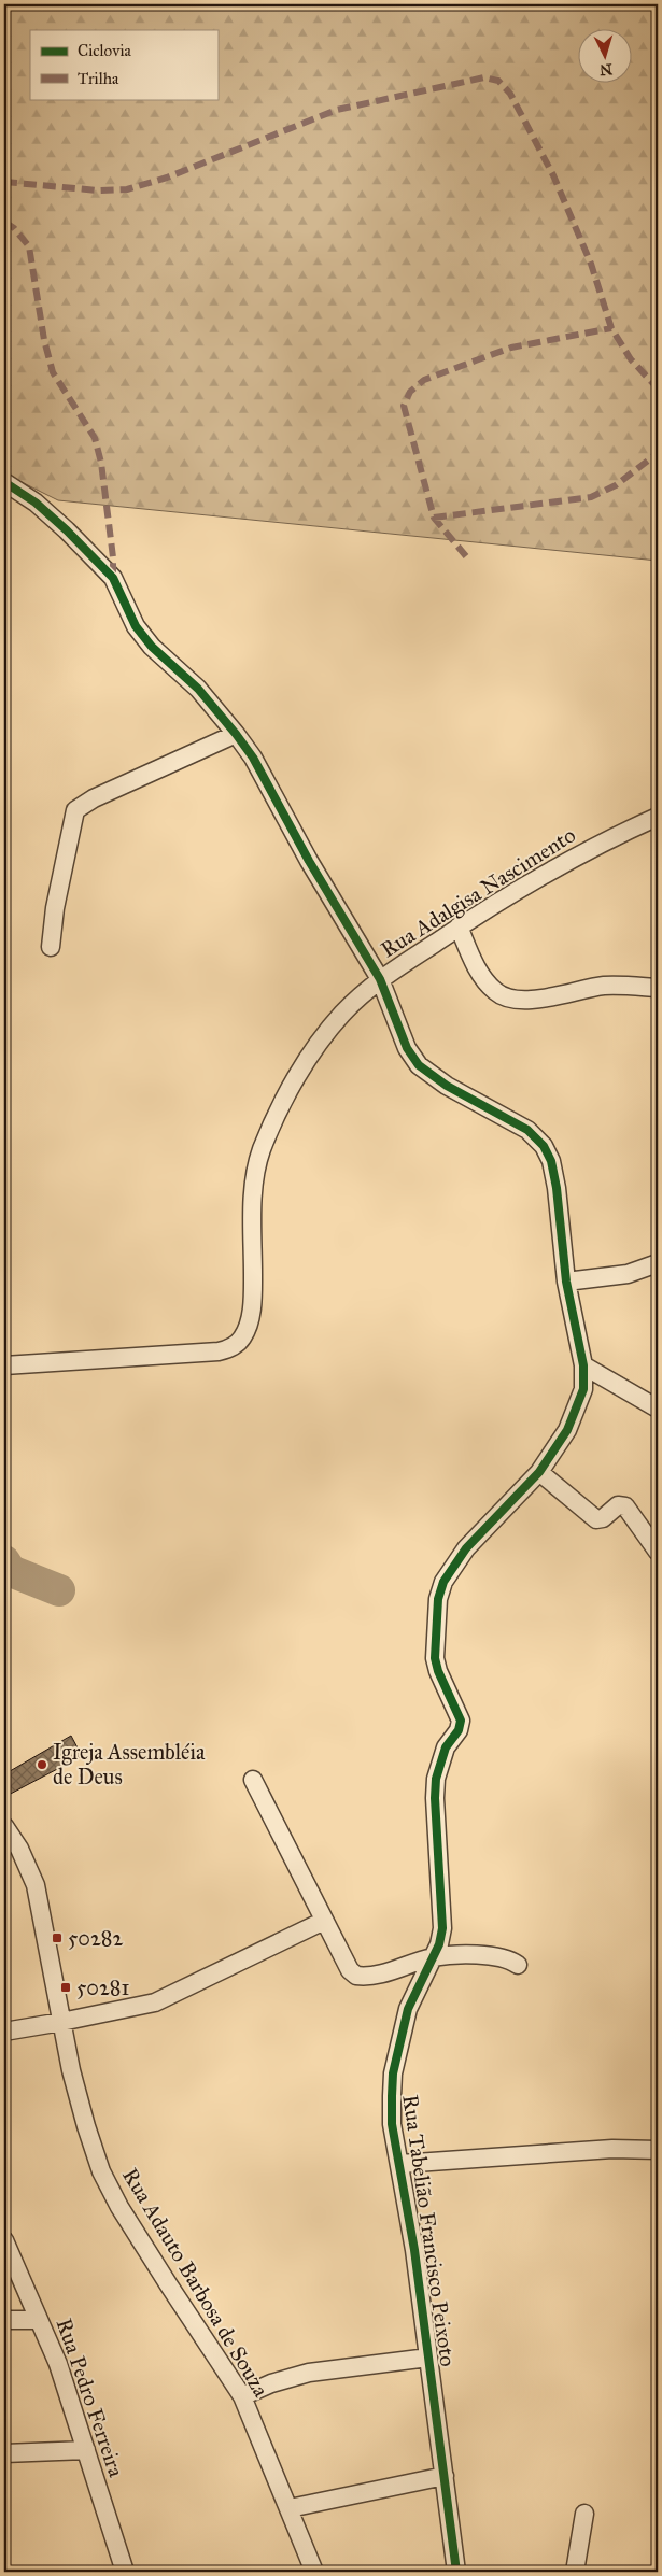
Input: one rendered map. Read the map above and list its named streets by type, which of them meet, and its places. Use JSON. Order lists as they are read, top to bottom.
{
  "streets": {
    "street": [
      "Rua Adalgisa Nascimento",
      "Rua Tabelião Francisco Peixoto",
      "Rua Adauto Barbosa de Souza",
      "Rua Pedro Ferreira"
    ]
  },
  "crossings": [
    ["Rua Adalgisa Nascimento", "Rua Tabelião Francisco Peixoto"]
  ],
  "places": {
    "other": ["Igreja Assembléia de Deus"],
    "transit": ["50282", "50281"]
  },
  "legend": ["Ciclovia", "Trilha"],
  "north": "bottom"
}
